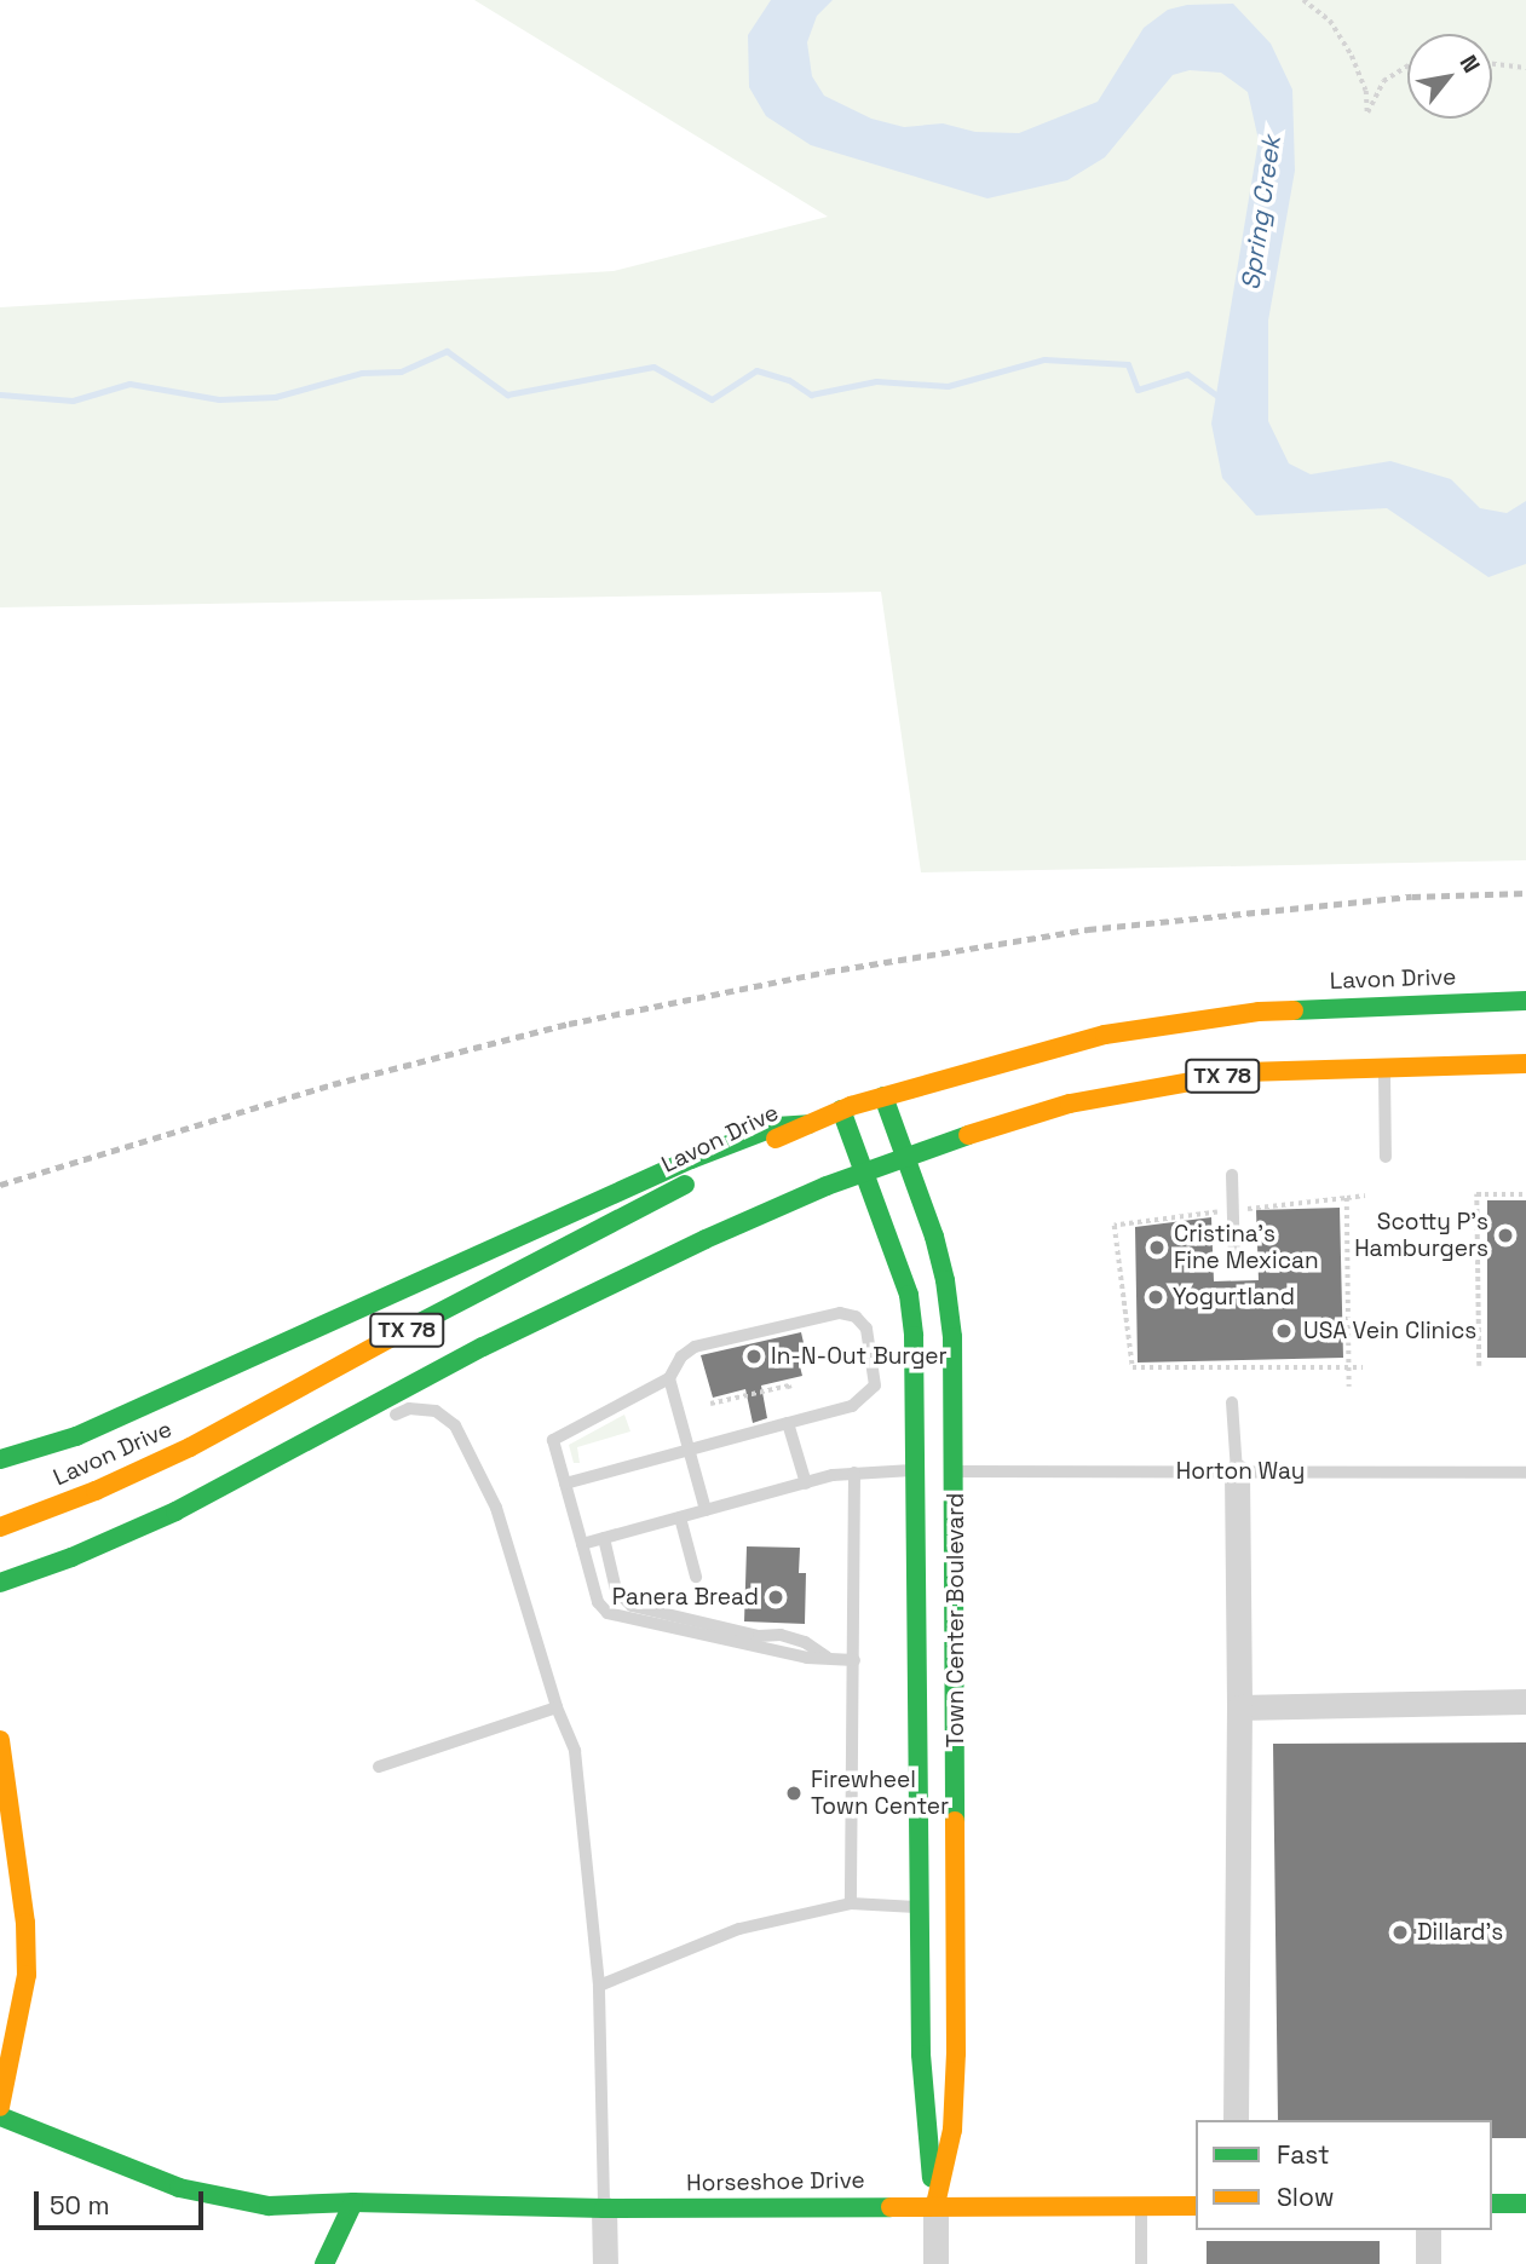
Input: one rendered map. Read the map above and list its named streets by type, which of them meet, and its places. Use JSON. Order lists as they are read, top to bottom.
{
  "streets": {
    "main road": [
      "Lavon Drive",
      "TX 78",
      "Town Center Boulevard",
      "Horseshoe Drive"
    ],
    "lane": ["Horton Way"]
  },
  "crossings": [
    ["Lavon Drive", "Town Center Boulevard"],
    ["TX 78", "Town Center Boulevard"],
    ["Horton Way", "Town Center Boulevard"],
    ["Town Center Boulevard", "Horseshoe Drive"]
  ],
  "water": ["Spring Creek"],
  "places": [
    "Scotty P's Hamburgers",
    "Cristina's Fine Mexican",
    "Yogurtland",
    "USA Vein Clinics",
    "In-N-Out Burger",
    "Panera Bread",
    "Firewheel Town Center",
    "Dillard's"
  ],
  "legend": ["Fast", "Slow"],
  "scale_bar": "50 m",
  "north": "top right"
}
